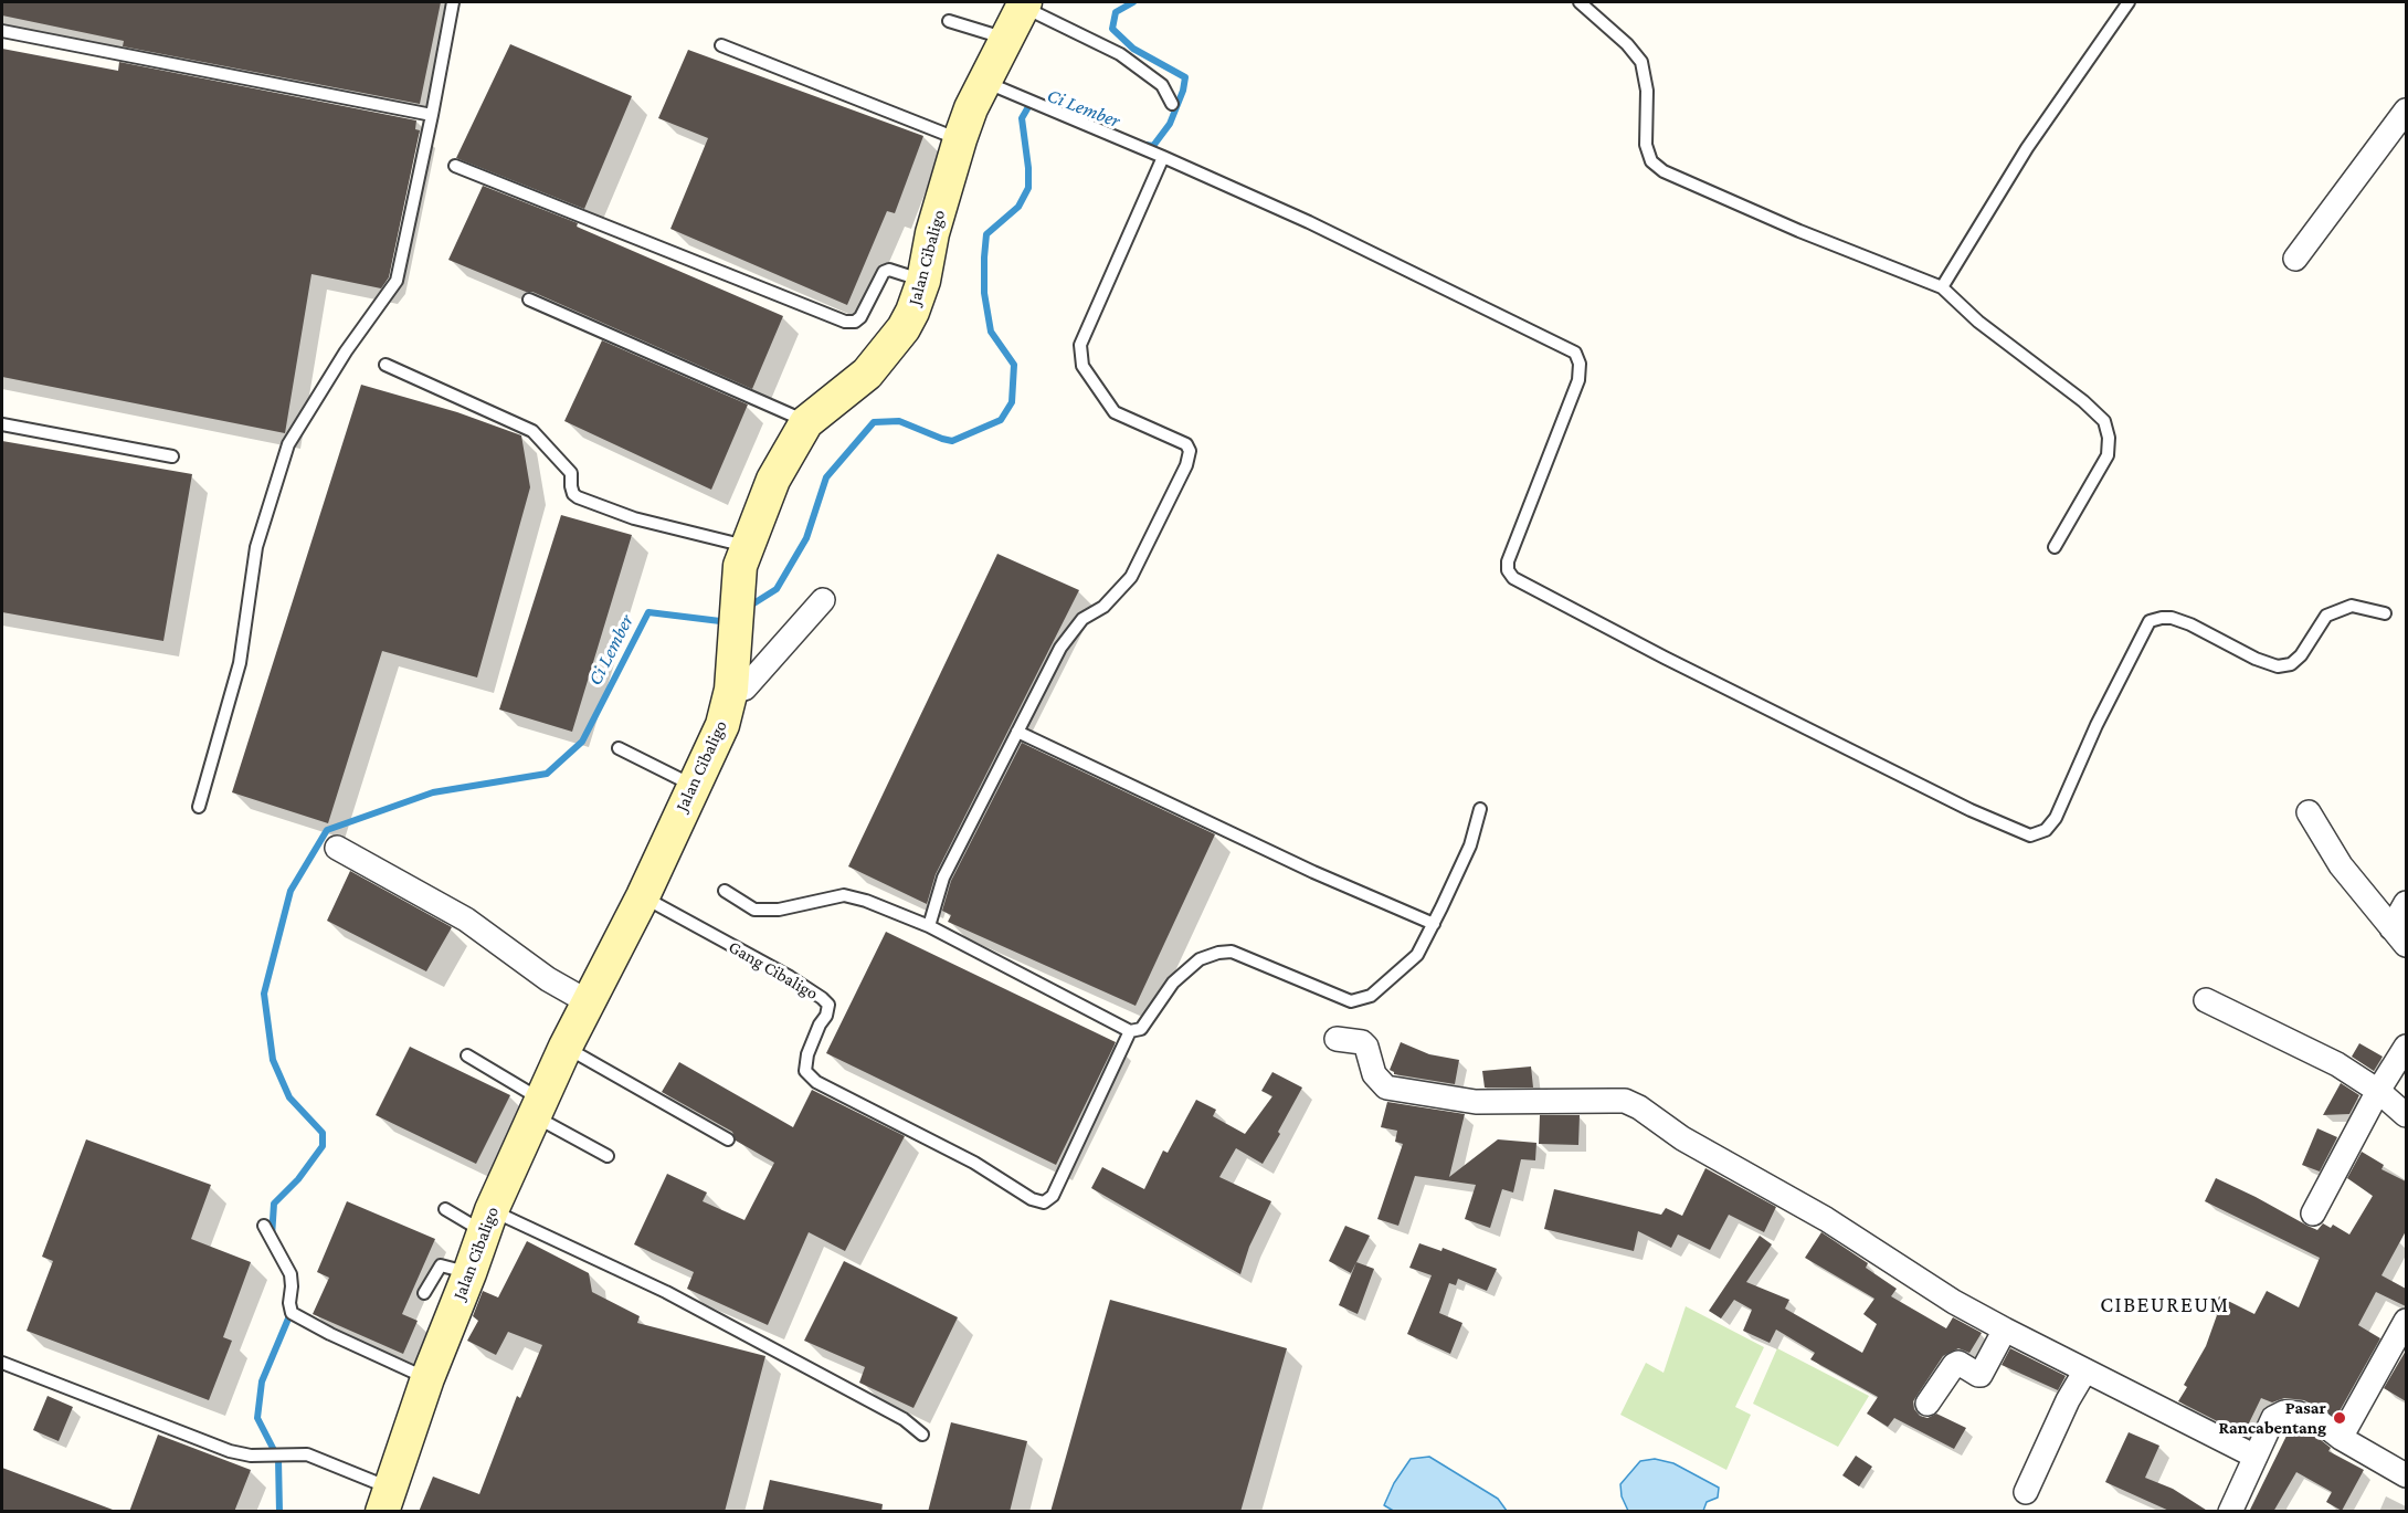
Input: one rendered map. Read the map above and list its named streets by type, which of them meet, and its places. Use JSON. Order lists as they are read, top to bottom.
{
  "streets": {
    "main road": ["Jalan Cibaligo"],
    "lane": ["Gang Cibaligo"]
  },
  "crossings": [
    ["Jalan Cibaligo", "Gang Cibaligo"]
  ],
  "districts": ["CIBEUREUM"],
  "water": ["Ci Lember"],
  "places": ["Pasar Rancabentang"]
}
